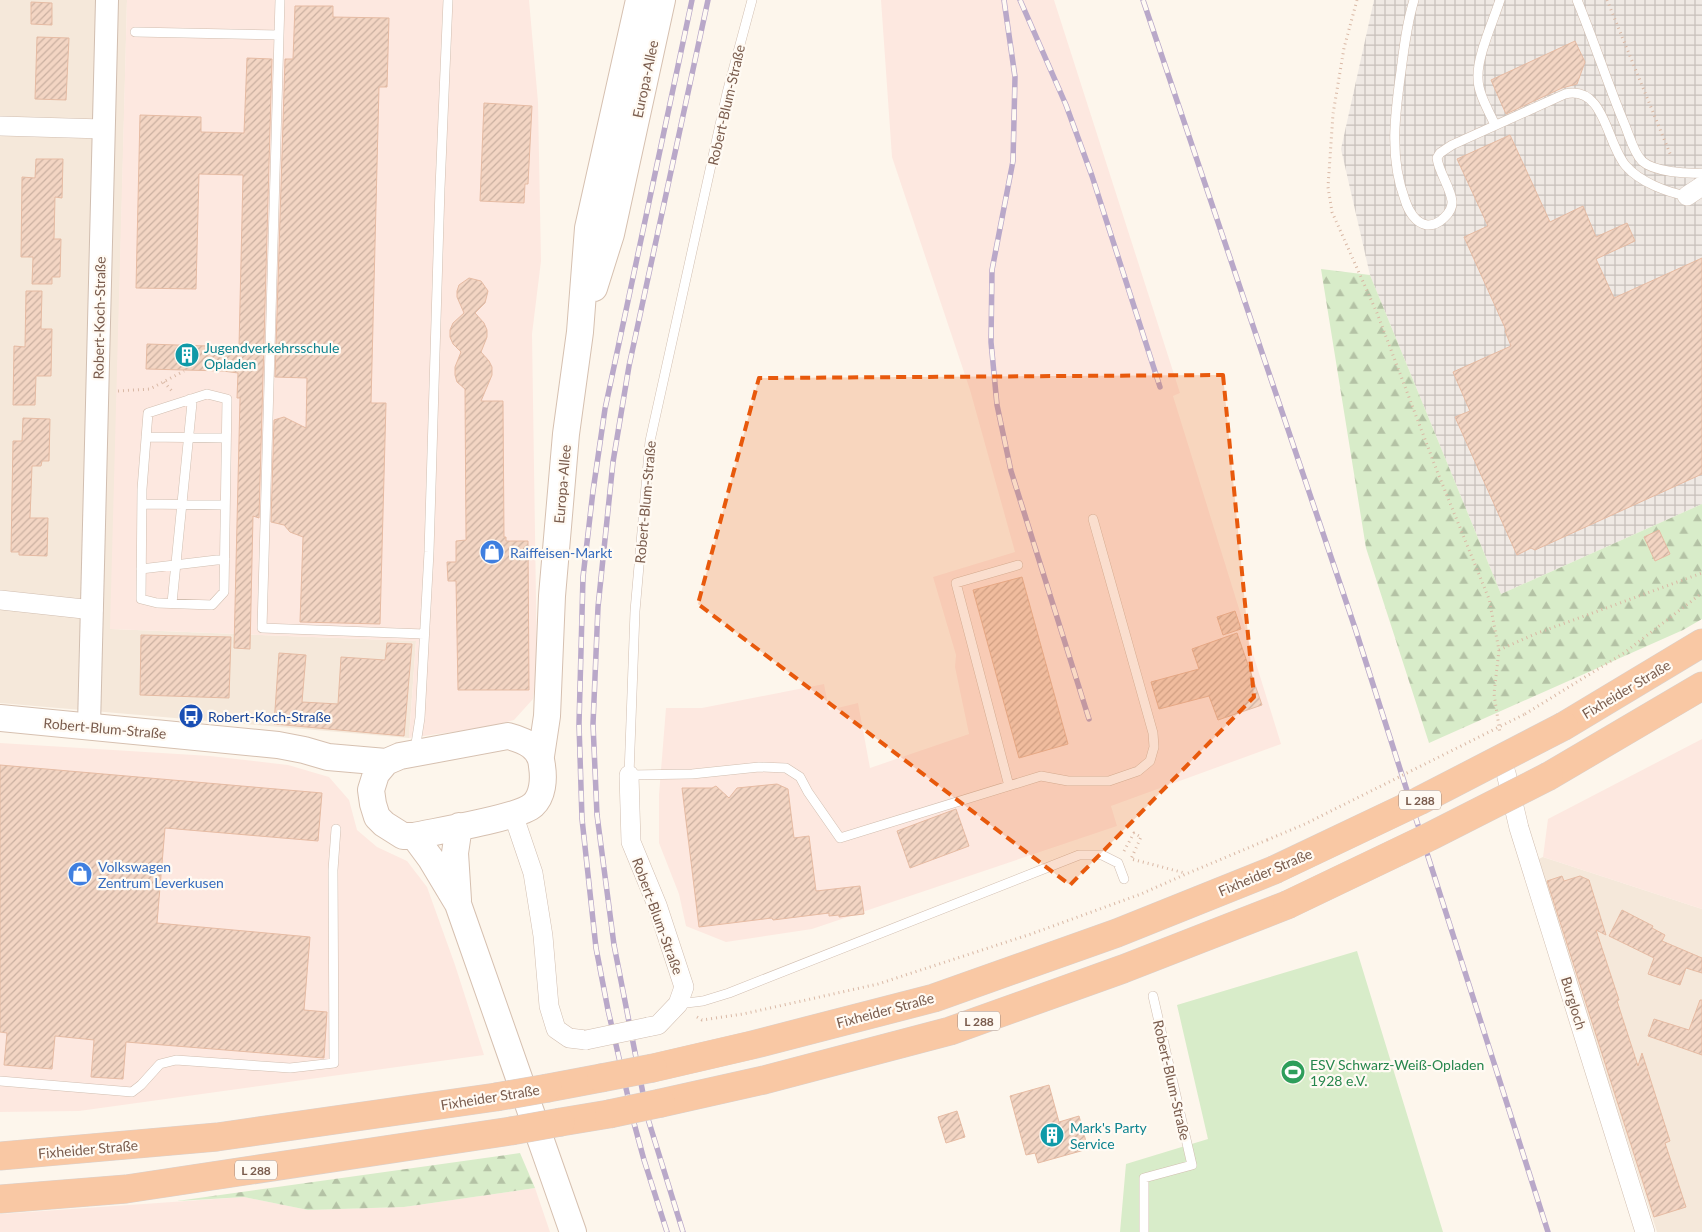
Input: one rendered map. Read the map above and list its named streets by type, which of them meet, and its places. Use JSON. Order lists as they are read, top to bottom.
{
  "streets": {
    "highway": ["Fixheider Straße", "L 288"],
    "main road": ["Europa-Allee", "Robert-Blum-Straße"],
    "street": ["Robert-Koch-Straße", "Burgloch"]
  },
  "crossings": [
    ["Robert-Blum-Straße", "Robert-Koch-Straße"]
  ],
  "places": {
    "building": ["Jugendverkehrsschule Opladen", "Mark's Party Service"],
    "shop": ["Raiffeisen-Markt", "Volkswagen Zentrum Leverkusen"],
    "bus stop": ["Robert-Koch-Straße"],
    "sports": ["ESV Schwarz-Weiß-Opladen 1928 e.V."]
  }
}
